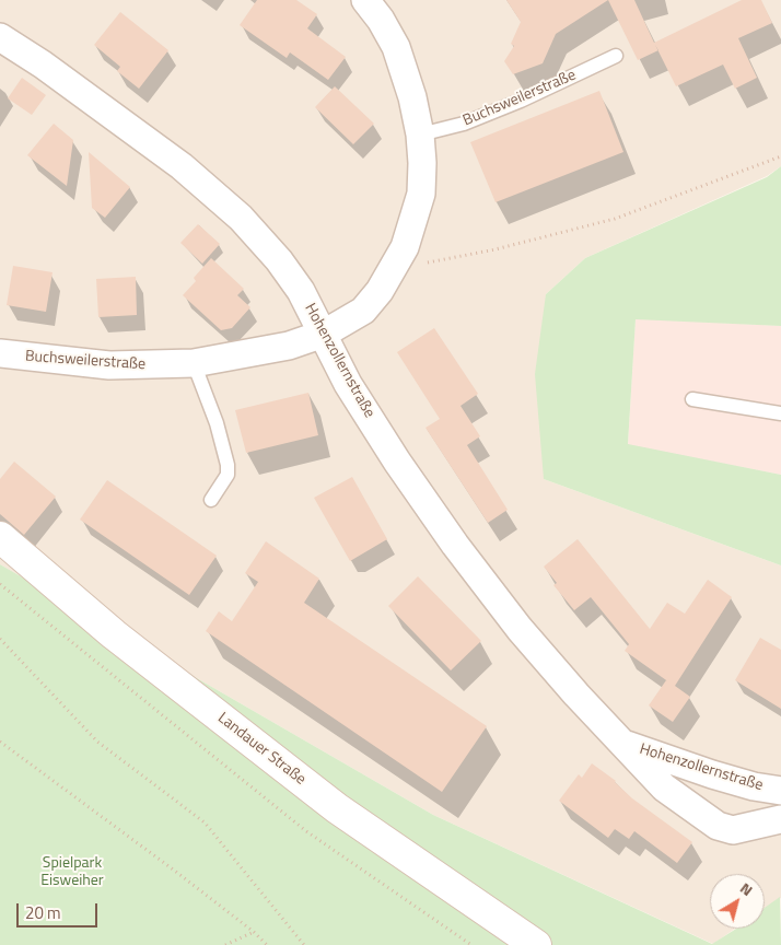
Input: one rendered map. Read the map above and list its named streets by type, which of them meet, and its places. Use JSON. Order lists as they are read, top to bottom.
{
  "streets": {
    "main road": ["Landauer Straße"],
    "street": ["Buchsweilerstraße", "Hohenzollernstraße"]
  },
  "crossings": [
    ["Buchsweilerstraße", "Hohenzollernstraße"]
  ],
  "parks": ["Spielpark Eisweiher"],
  "scale_bar": "20 m",
  "north": "top right"
}
